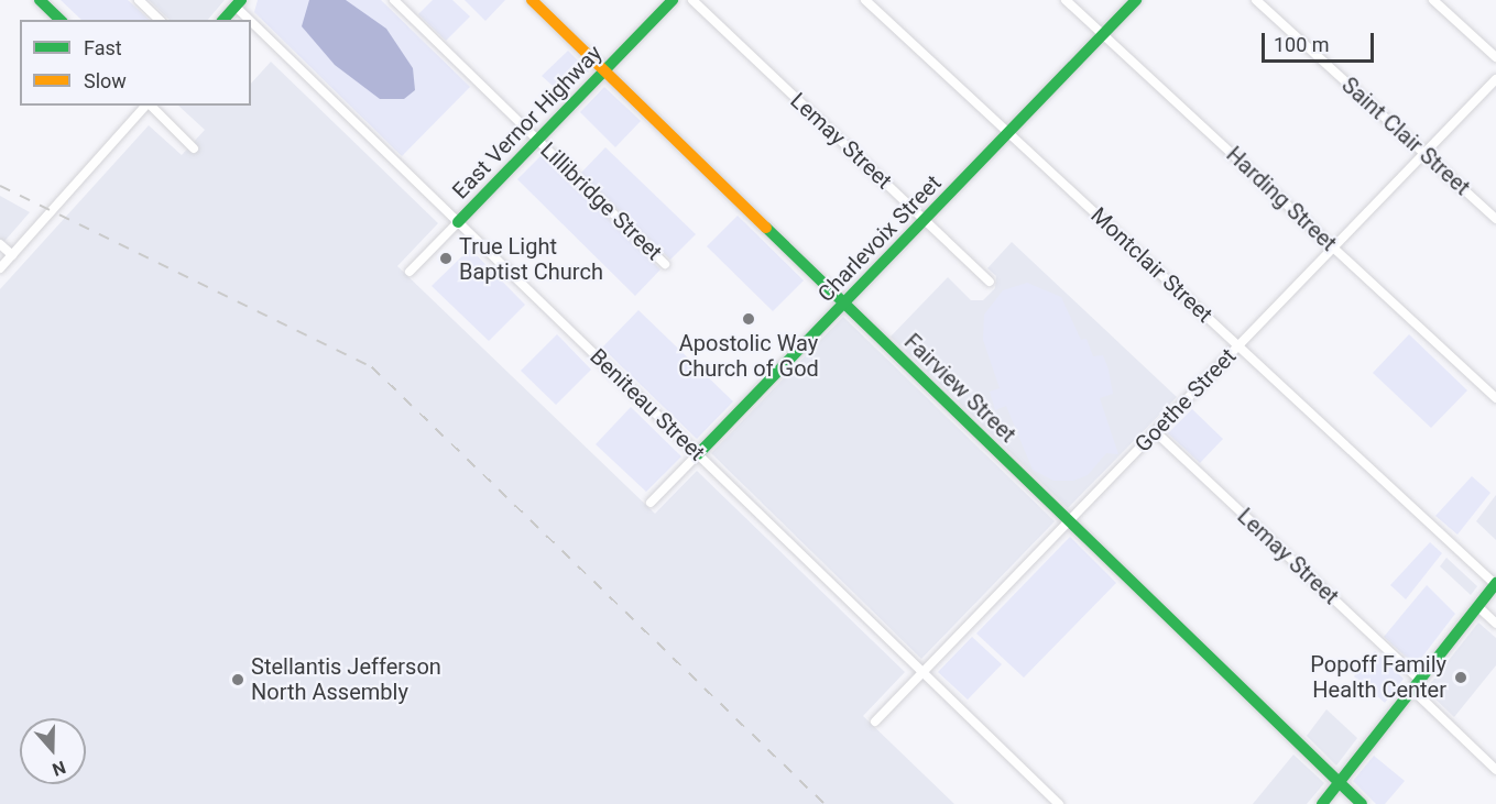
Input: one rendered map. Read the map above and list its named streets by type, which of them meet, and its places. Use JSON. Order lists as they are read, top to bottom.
{
  "streets": {
    "street": [
      "East Vernor Highway",
      "Saint Clair Street",
      "Lemay Street",
      "Harding Street",
      "Lillibridge Street",
      "Charlevoix Street",
      "Montclair Street",
      "Fairview Street",
      "Goethe Street",
      "Beniteau Street"
    ]
  },
  "crossings": [
    ["East Vernor Highway", "Lillibridge Street"],
    ["East Vernor Highway", "Fairview Street"],
    ["East Vernor Highway", "Beniteau Street"],
    ["Saint Clair Street", "Goethe Street"],
    ["Lemay Street", "Charlevoix Street"],
    ["Lemay Street", "Goethe Street"],
    ["Harding Street", "Charlevoix Street"],
    ["Harding Street", "Goethe Street"],
    ["Charlevoix Street", "Montclair Street"],
    ["Charlevoix Street", "Fairview Street"],
    ["Charlevoix Street", "Beniteau Street"],
    ["Montclair Street", "Goethe Street"],
    ["Fairview Street", "Goethe Street"],
    ["Goethe Street", "Beniteau Street"]
  ],
  "places": [
    "True Light Baptist Church",
    "Apostolic Way Church of God",
    "Popoff Family Health Center",
    "Stellantis Jefferson North Assembly"
  ],
  "legend": ["Fast", "Slow"],
  "scale_bar": "100 m",
  "north": "bottom"
}
